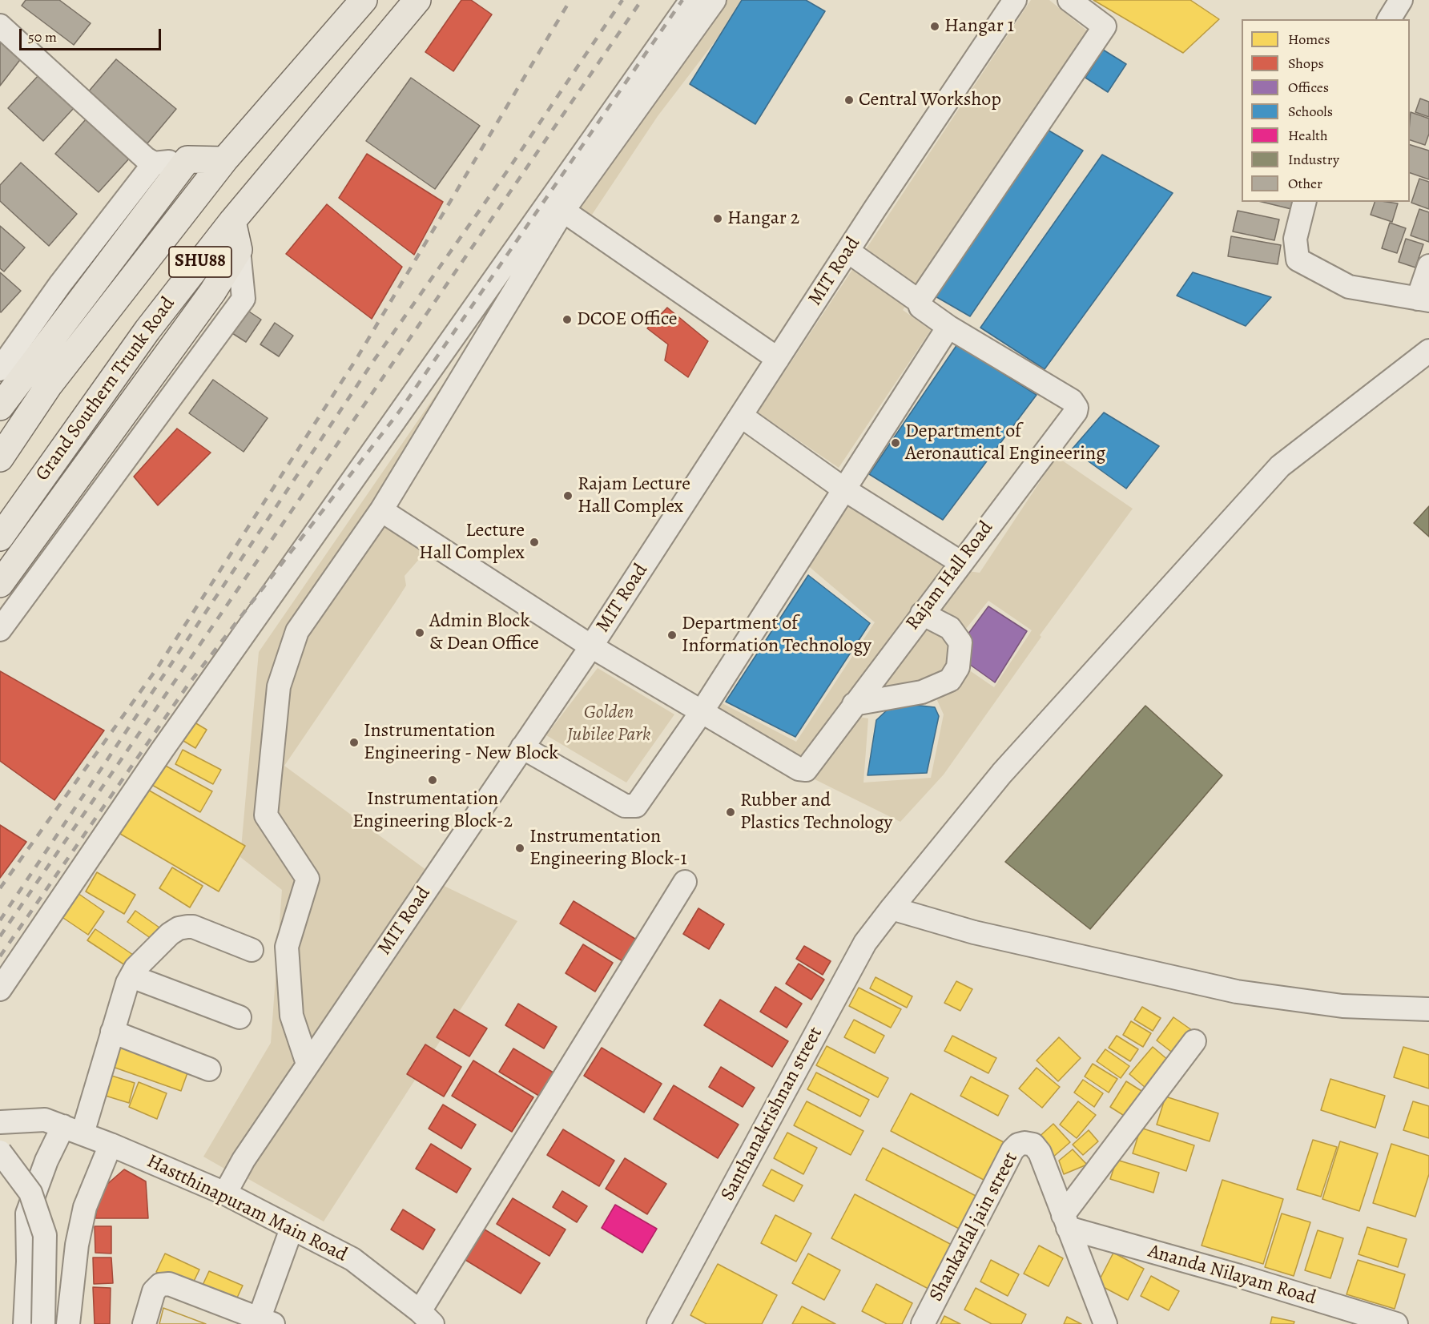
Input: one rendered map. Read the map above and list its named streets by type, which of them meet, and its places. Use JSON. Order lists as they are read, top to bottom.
{
  "streets": {
    "main road": ["SHU88", "Grand Southern Trunk Road"],
    "street": [
      "MIT Road",
      "Rajam Hall Road",
      "Santhanakrishnan street",
      "Hastthinapuram Main Road",
      "Shankarlal jain street",
      "Ananda Nilayam Road"
    ]
  },
  "crossings": [
    ["MIT Road", "Rajam Hall Road"],
    ["MIT Road", "Hastthinapuram Main Road"],
    ["Shankarlal jain street", "Ananda Nilayam Road"]
  ],
  "parks": ["Golden Jubilee Park"],
  "places": [
    "Hangar 1",
    "Central Workshop",
    "Hangar 2",
    "DCOE Office",
    "Department of Aeronautical Engineering",
    "Rajam Lecture Hall Complex",
    "Lecture Hall Complex",
    "Admin Block & Dean Office",
    "Department of Information Technology",
    "Instrumentation Engineering - New Block",
    "Instrumentation Engineering Block-2",
    "Rubber and Plastics Technology",
    "Instrumentation Engineering Block-1"
  ],
  "legend": [
    "Homes",
    "Shops",
    "Offices",
    "Schools",
    "Health",
    "Industry",
    "Other"
  ],
  "scale_bar": "50 m"
}
